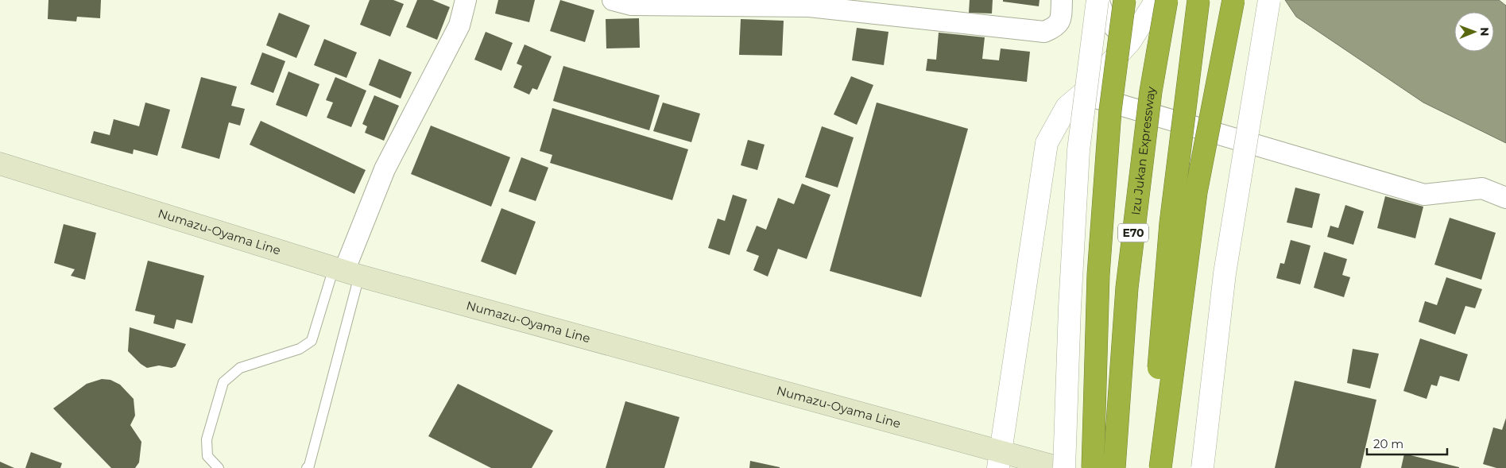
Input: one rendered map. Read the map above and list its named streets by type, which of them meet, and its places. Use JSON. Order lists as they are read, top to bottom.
{
  "streets": {
    "highway": ["Izu Jukan Expressway", "E70"],
    "main road": ["Numazu-Oyama Line"]
  },
  "scale_bar": "20 m",
  "north": "right"
}
